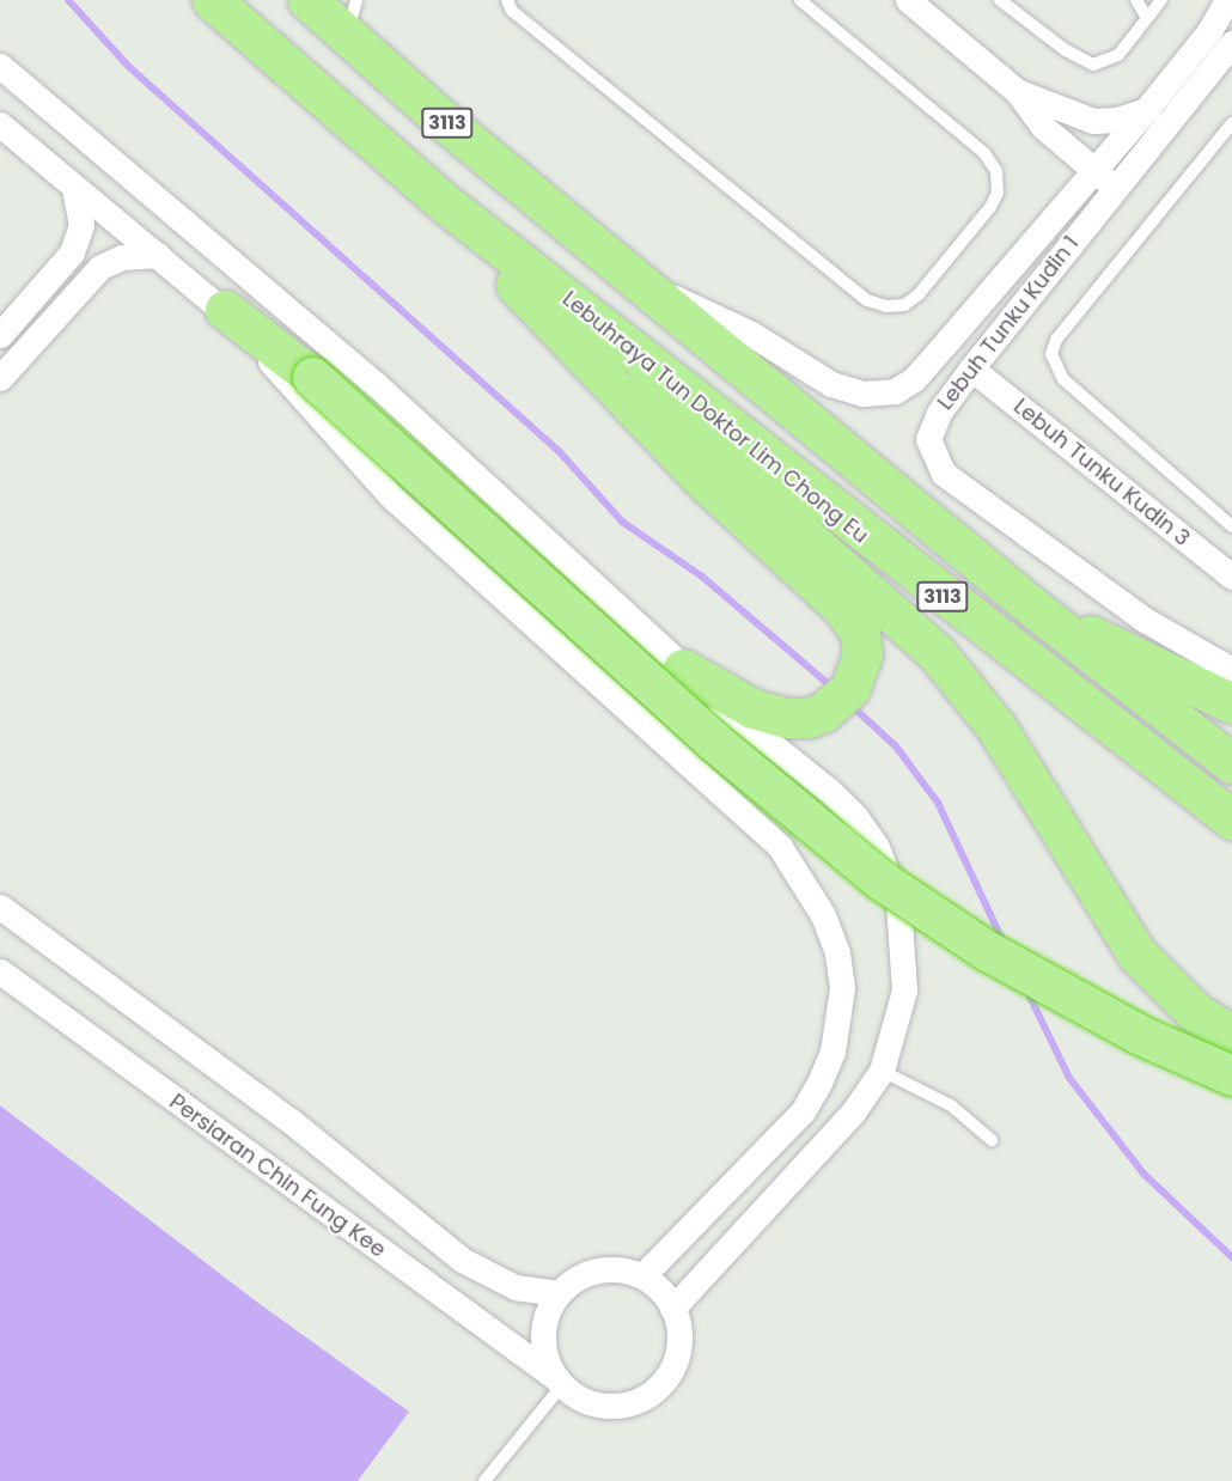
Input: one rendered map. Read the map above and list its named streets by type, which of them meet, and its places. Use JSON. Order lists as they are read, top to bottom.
{
  "streets": {
    "highway": ["3113", "Lebuhraya Tun Doktor Lim Chong Eu"],
    "street": ["Lebuh Tunku Kudin 1", "Lebuh Tunku Kudin 3", "Persiaran Chin Fung Kee"]
  },
  "crossings": [
    ["3113", "Lebuh Tunku Kudin 1"],
    ["Lebuh Tunku Kudin 1", "Lebuh Tunku Kudin 3"]
  ]
}
